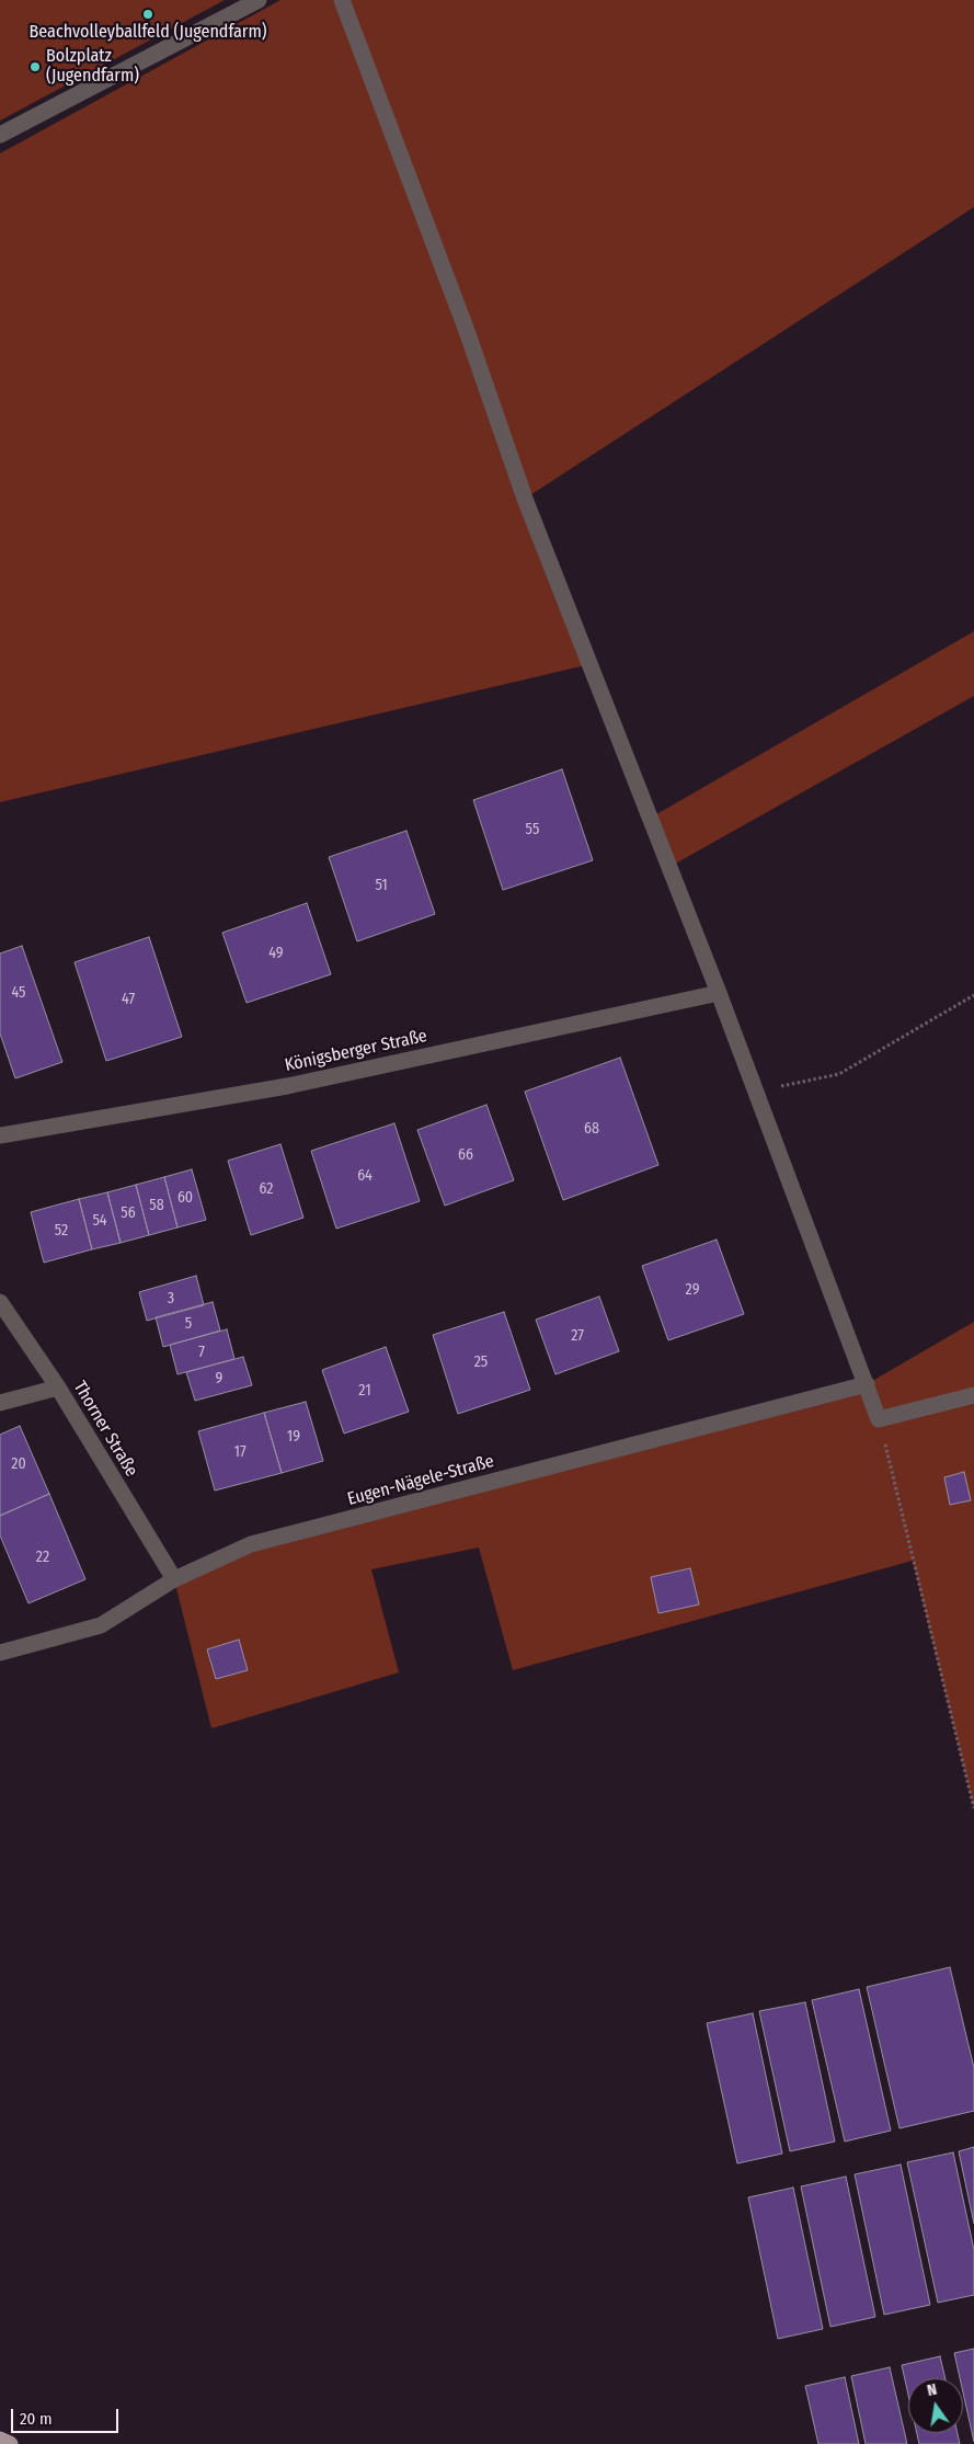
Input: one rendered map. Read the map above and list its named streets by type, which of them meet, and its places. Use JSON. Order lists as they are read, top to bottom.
{
  "streets": {
    "street": ["Königsberger Straße", "Thorner Straße", "Eugen-Nägele-Straße"]
  },
  "crossings": [
    ["Thorner Straße", "Eugen-Nägele-Straße"]
  ],
  "places": ["Beachvolleyballfeld (Jugendfarm)", "Bolzplatz (Jugendfarm)"],
  "house_numbers": [
    "55",
    "51",
    "49",
    "45",
    "47",
    "68",
    "66",
    "64",
    "62",
    "60",
    "58",
    "56",
    "54",
    "52",
    "29",
    "3",
    "5",
    "27",
    "7",
    "25",
    "9",
    "21",
    "19",
    "17",
    "20",
    "22"
  ],
  "scale_bar": "20 m",
  "north": "top"
}
